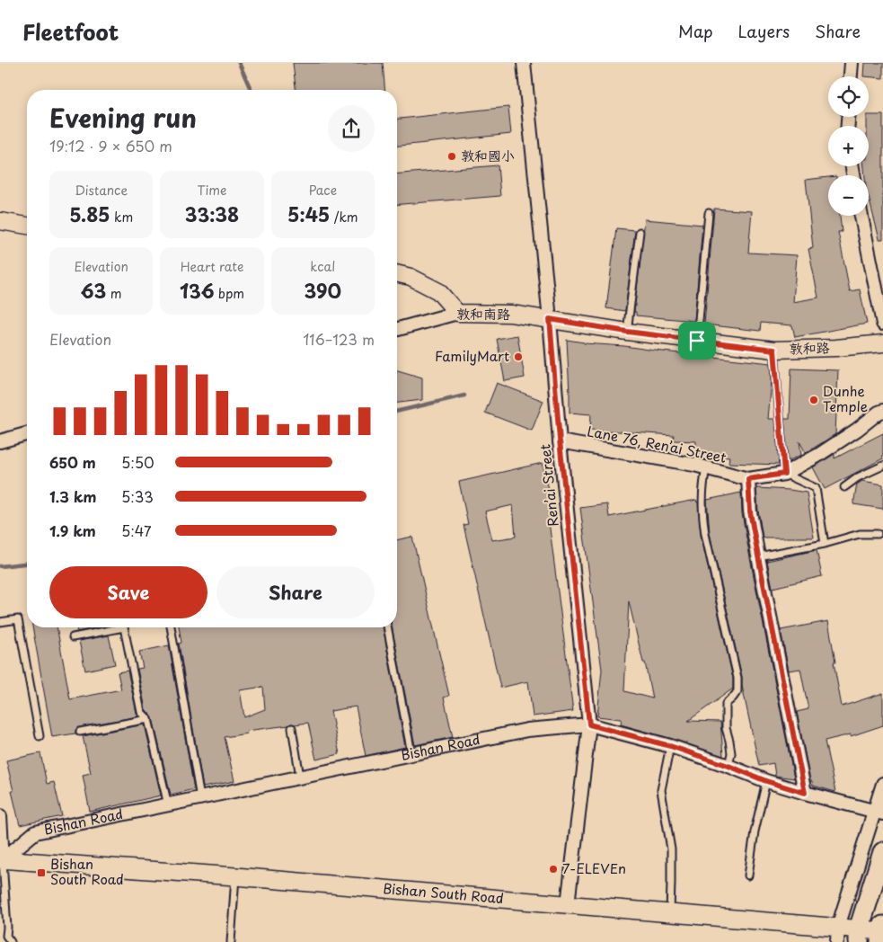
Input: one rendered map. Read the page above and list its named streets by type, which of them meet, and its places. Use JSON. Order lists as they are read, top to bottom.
{
  "streets": {
    "main road": ["Bishan South Road"],
    "street": [
      "敦和南路",
      "敦和路",
      "Lane 76, Ren’ai Street",
      "Ren’ai Street",
      "Bishan Road"
    ]
  },
  "crossings": [
    ["敦和南路", "敦和路"],
    ["敦和南路", "Ren’ai Street"],
    ["敦和路", "Ren’ai Street"],
    ["Lane 76, Ren’ai Street", "Ren’ai Street"],
    ["Ren’ai Street", "Bishan Road"],
    ["Ren’ai Street", "Bishan South Road"],
    ["Bishan Road", "Bishan South Road"]
  ],
  "places": {
    "other": [
      "敦和國小",
      "FamilyMart",
      "Dunhe Temple",
      "7-ELEVEn"
    ],
    "transit": ["Bishan South Road"]
  },
  "page": {
    "header": "Fleetfoot",
    "nav": ["Map", "Layers", "Share"],
    "map_buttons": ["+", "−"],
    "heading": ["Evening run", "19:12 · 9 × 650 m"],
    "stats": [
      ["Distance", "5.85 km"],
      ["Time", "33:38"],
      ["Pace", "5:45 /km"],
      ["Elevation", "63 m"],
      ["Heart rate", "136 bpm"],
      ["kcal", "390"]
    ],
    "chart": ["Elevation", "116–123 m"],
    "list": [
      {
        "name": "650 m",
        "note": "5:50"
      },
      {
        "name": "1.3 km",
        "note": "5:33"
      },
      {
        "name": "1.9 km",
        "note": "5:47"
      }
    ],
    "buttons": ["Save", "Share"]
  }
}
